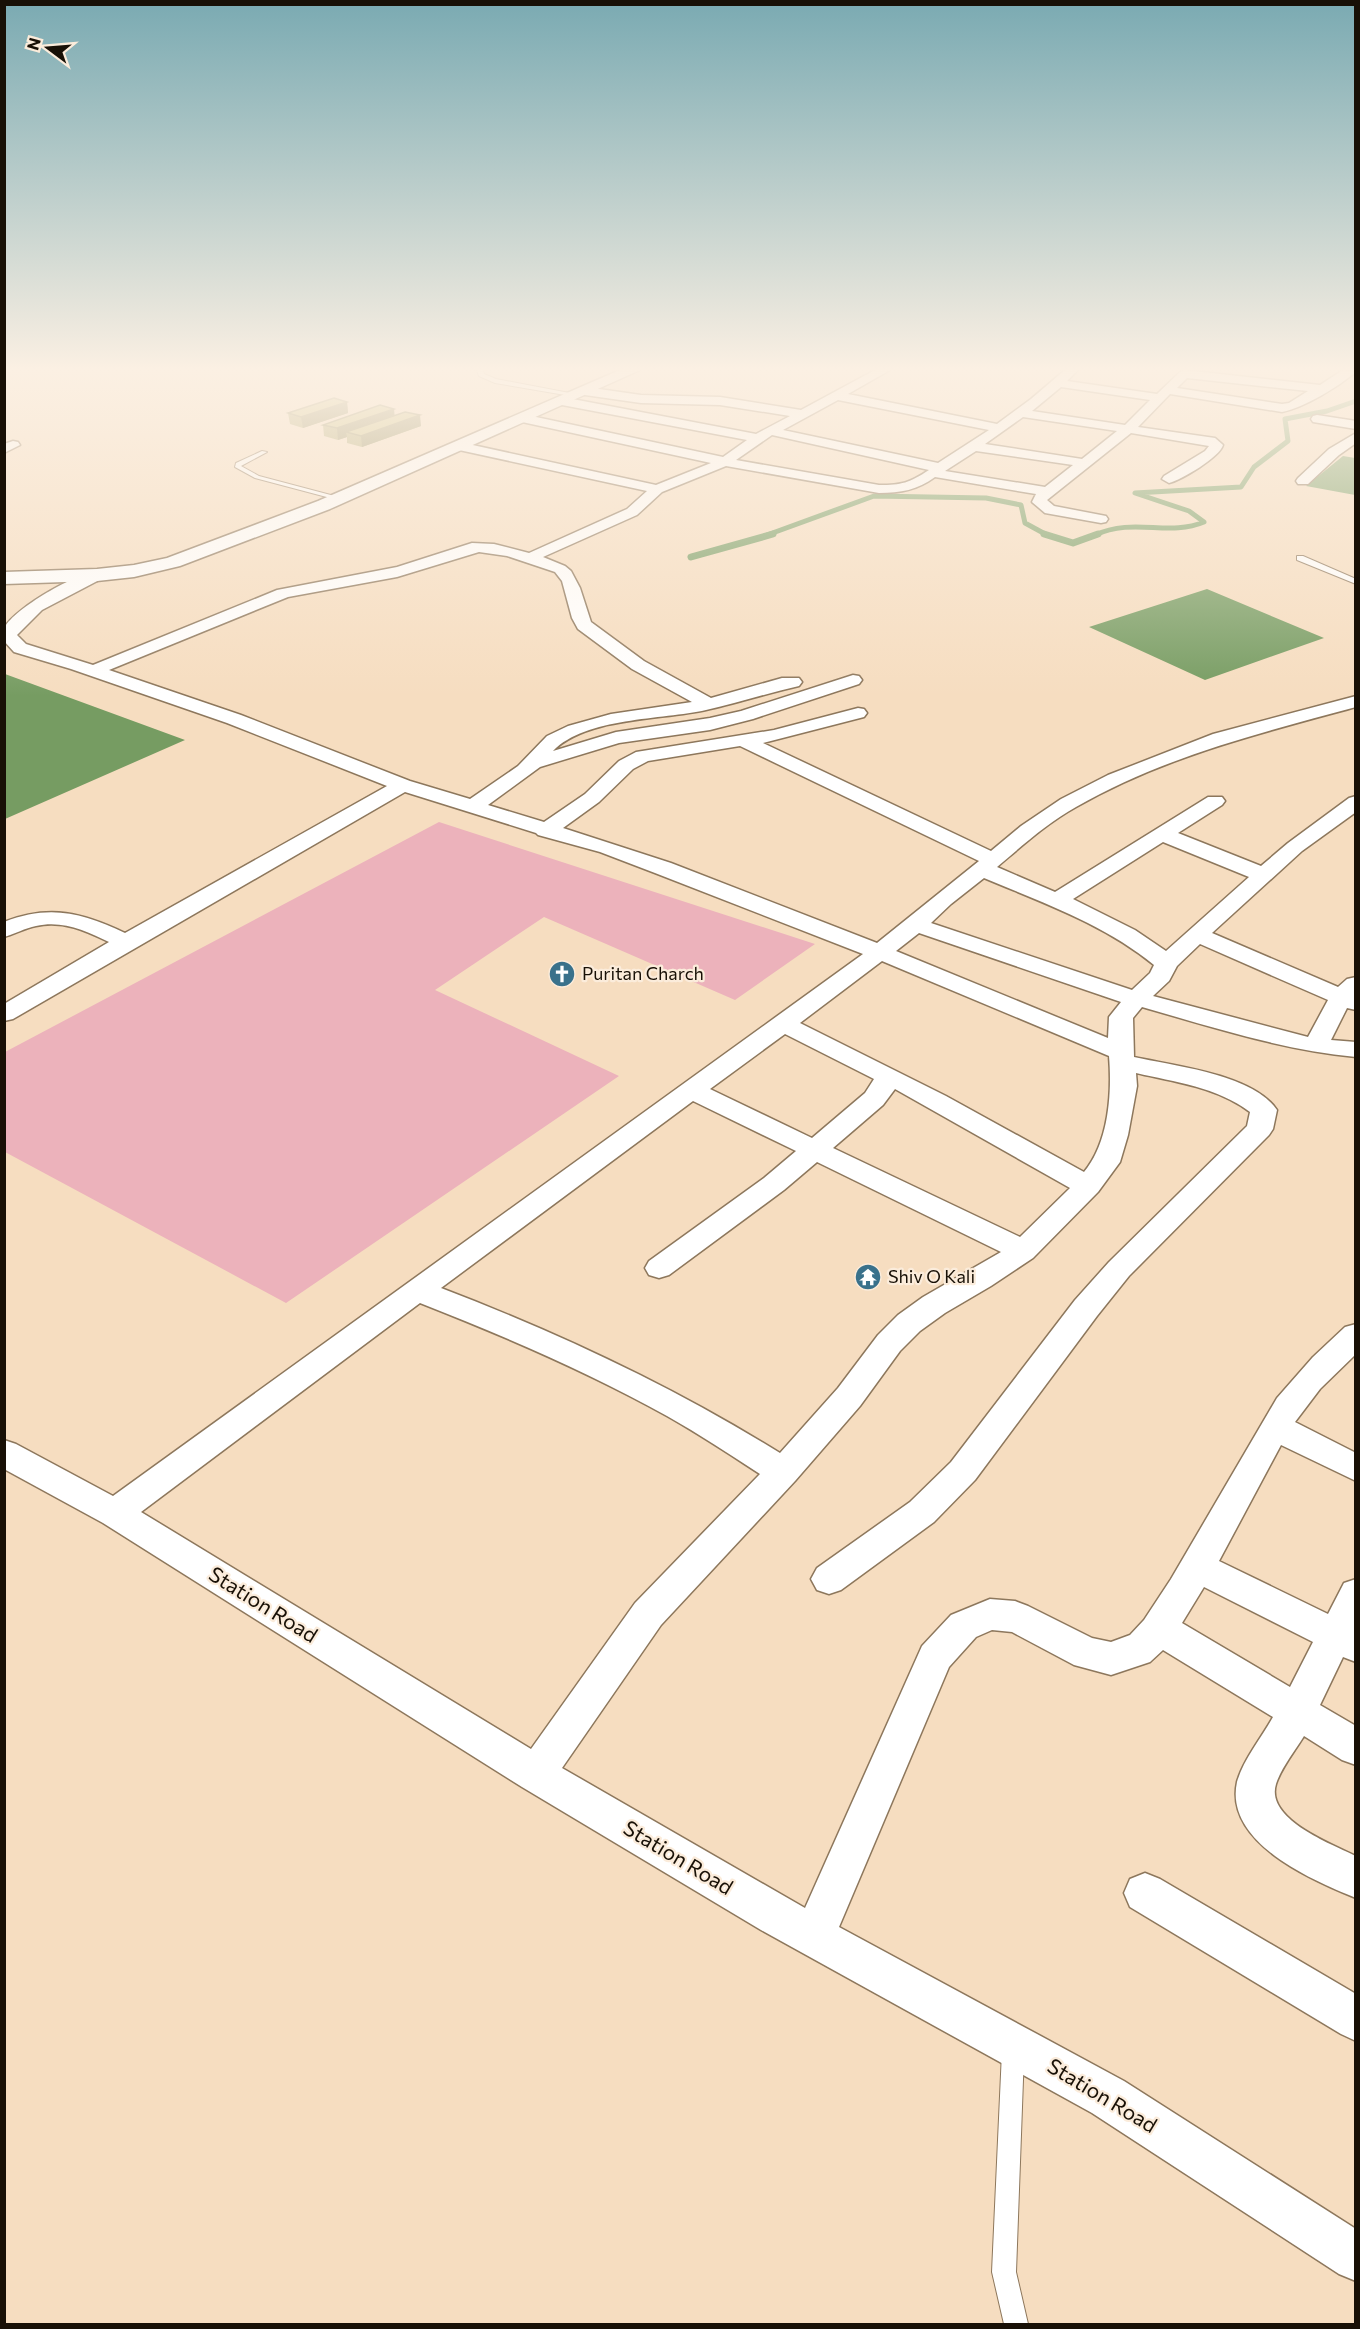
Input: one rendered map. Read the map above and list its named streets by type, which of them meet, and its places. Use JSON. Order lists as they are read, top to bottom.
{
  "streets": {
    "street": ["Station Road"]
  },
  "places": {
    "church": ["Puritan Charch"],
    "temple": ["Shiv O Kali"]
  },
  "north": "left"
}
